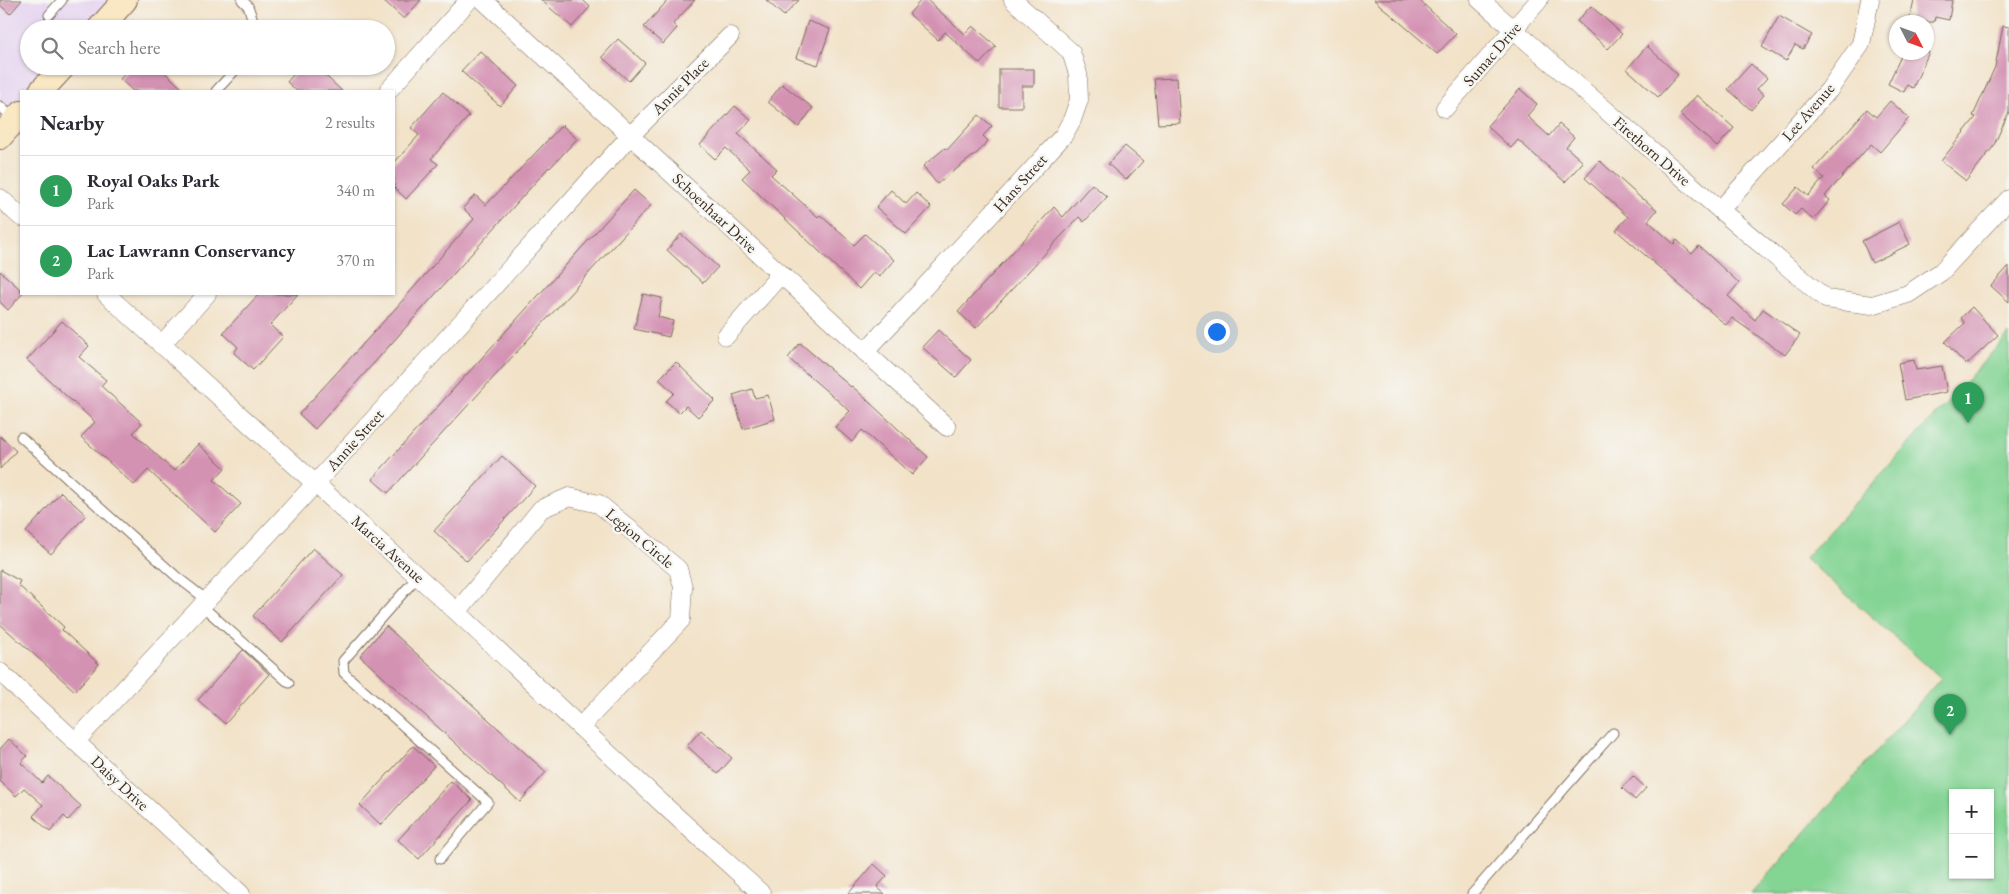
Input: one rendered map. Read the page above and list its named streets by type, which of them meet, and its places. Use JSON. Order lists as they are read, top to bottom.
{
  "streets": {
    "street": [
      "Sumac Drive",
      "Annie Place",
      "Lee Avenue",
      "Firethorn Drive",
      "Hans Street",
      "Schoenhaar Drive",
      "Annie Street",
      "Legion Circle",
      "Marcia Avenue",
      "Daisy Drive"
    ]
  },
  "crossings": [
    ["Sumac Drive", "Firethorn Drive"],
    ["Annie Place", "Schoenhaar Drive"],
    ["Annie Place", "Annie Street"],
    ["Lee Avenue", "Firethorn Drive"],
    ["Hans Street", "Schoenhaar Drive"],
    ["Schoenhaar Drive", "Annie Street"],
    ["Annie Street", "Marcia Avenue"],
    ["Annie Street", "Daisy Drive"],
    ["Legion Circle", "Marcia Avenue"]
  ],
  "north": "bottom right",
  "page": {
    "search": "Search here",
    "heading": ["Nearby", "2 results"],
    "list": [
      {
        "mark": "1",
        "name": "Royal Oaks Park",
        "note": "Park",
        "value": "340 m"
      },
      {
        "mark": "2",
        "name": "Lac Lawrann Conservancy",
        "note": "Park",
        "value": "370 m"
      }
    ],
    "pins": ["1", "2"],
    "map_buttons": ["+", "−"]
  }
}
